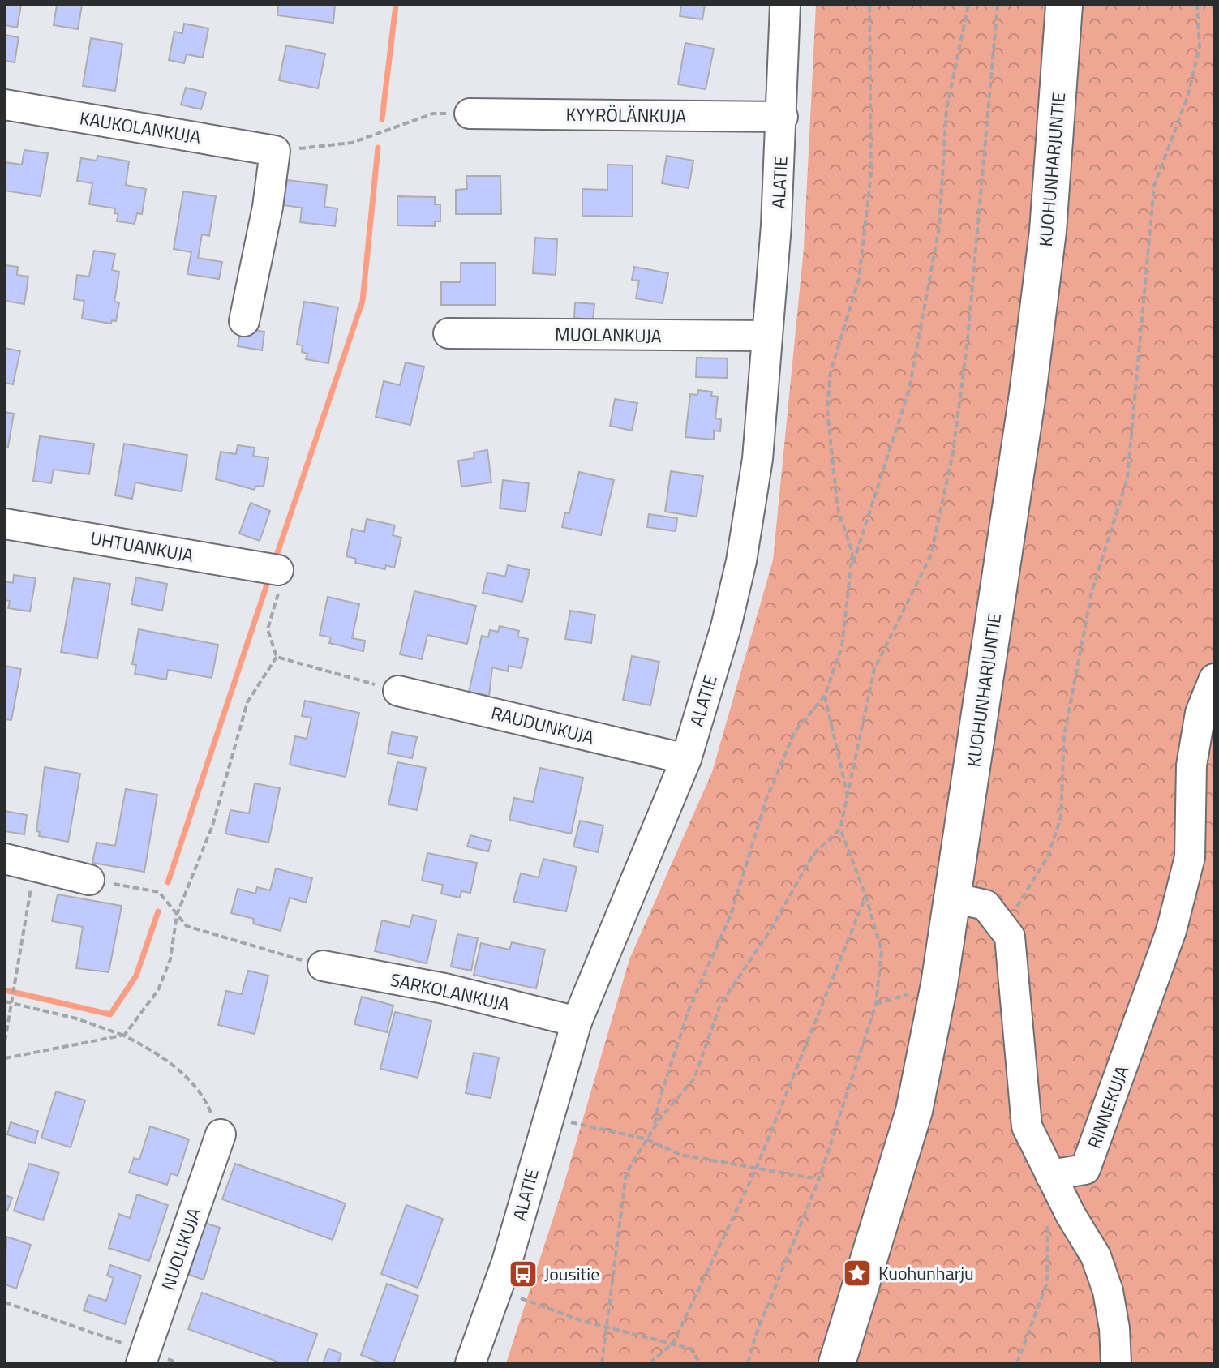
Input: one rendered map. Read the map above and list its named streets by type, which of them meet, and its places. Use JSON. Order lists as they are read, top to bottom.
{
  "streets": {
    "main road": ["KUOHUNHARJUNTIE"],
    "street": [
      "KYYRÖLÄNKUJA",
      "KAUKOLANKUJA",
      "ALATIE",
      "MUOLANKUJA",
      "UHTUANKUJA",
      "RAUDUNKUJA",
      "SARKOLANKUJA",
      "RINNEKUJA",
      "NUOLIKUJA"
    ]
  },
  "crossings": [
    ["KYYRÖLÄNKUJA", "ALATIE"],
    ["ALATIE", "MUOLANKUJA"],
    ["ALATIE", "RAUDUNKUJA"],
    ["ALATIE", "SARKOLANKUJA"]
  ],
  "places": {
    "place": ["Kuohunharju"],
    "bus stop": ["Jousitie"]
  }
}
